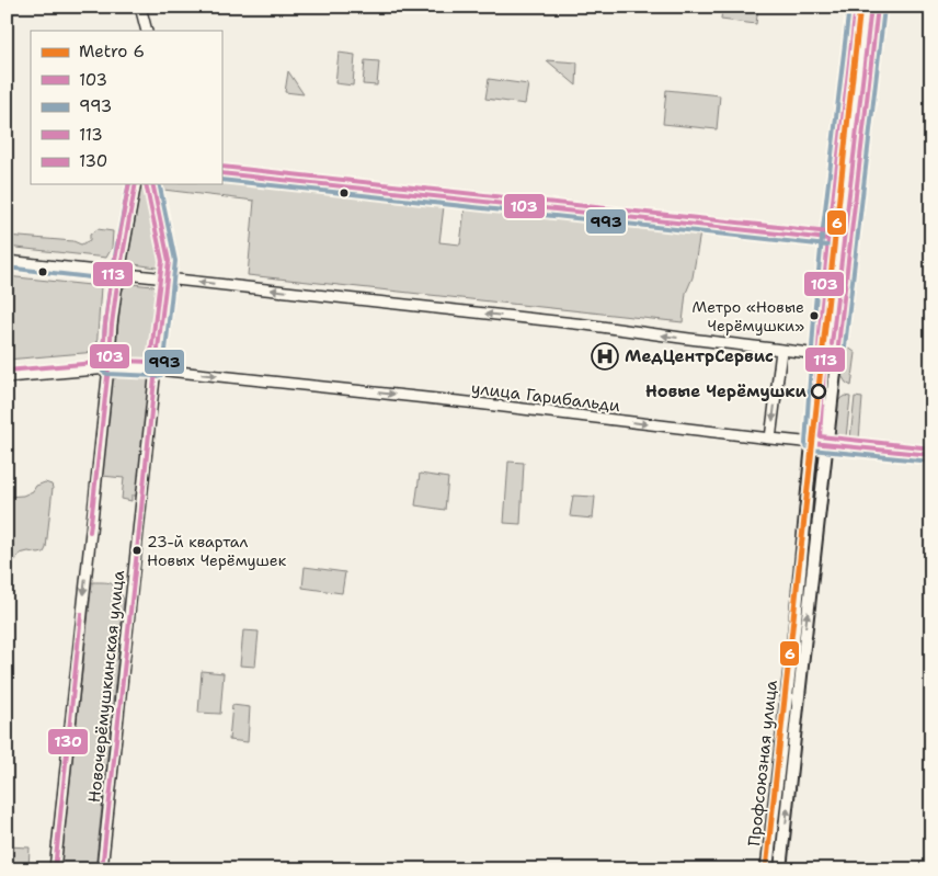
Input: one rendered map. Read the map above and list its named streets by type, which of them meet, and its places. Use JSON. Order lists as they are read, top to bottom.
{
  "streets": {
    "main road": ["Профсоюзная улица"],
    "street": ["улица Гарибальди", "Новочерёмушкинская улица"]
  },
  "crossings": [
    ["улица Гарибальди", "Новочерёмушкинская улица"],
    ["улица Гарибальди", "Профсоюзная улица"]
  ],
  "one_way": ["улица Гарибальди"],
  "places": {
    "other": ["Метро «Новые Черёмушки»", "Новые Черёмушки", "23-й квартал Новых Черёмушек"],
    "hospital": ["МедЦентрСервис"]
  },
  "lines": [
    "metro line 6",
    "transit line 103",
    "transit line 993",
    "transit line 113",
    "transit line 130"
  ],
  "legend": [
    "Metro 6",
    "103",
    "993",
    "113",
    "130"
  ]
}
